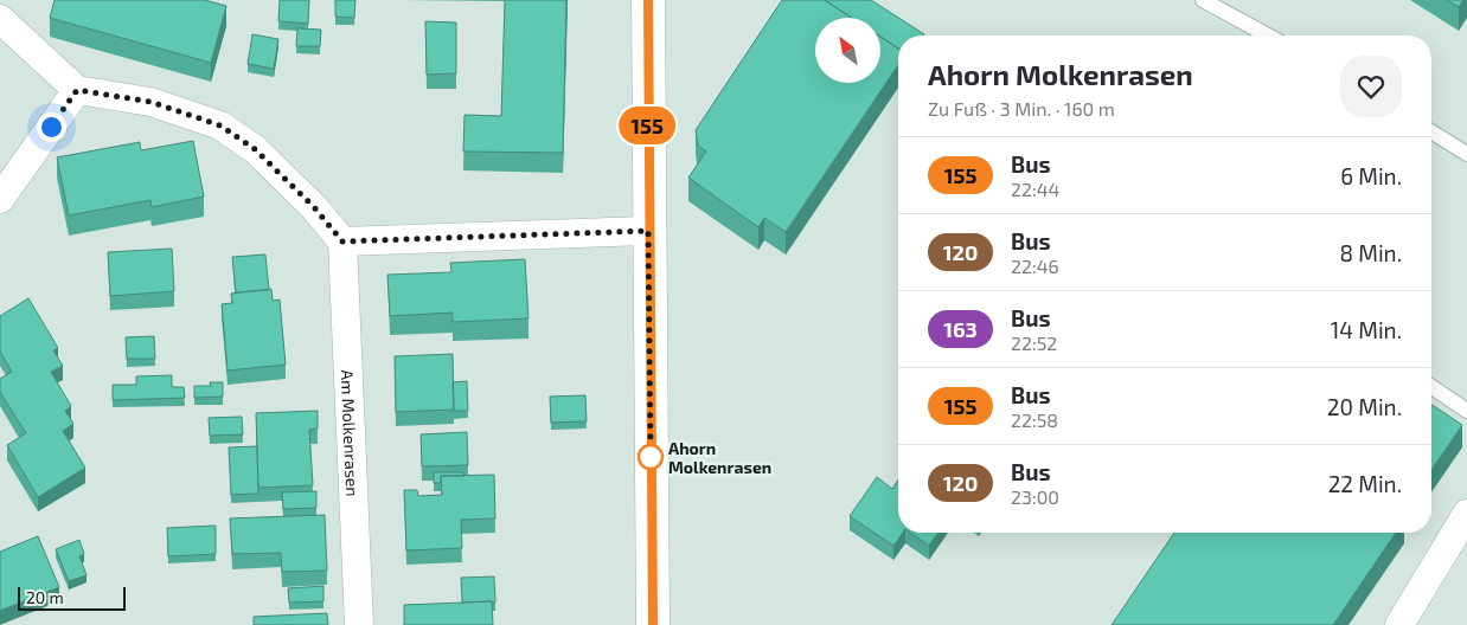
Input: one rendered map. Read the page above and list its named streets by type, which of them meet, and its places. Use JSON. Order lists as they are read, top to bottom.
{
  "streets": {
    "street": ["Am Molkenrasen"]
  },
  "places": ["Ahorn Molkenrasen"],
  "lines": ["bus line 155"],
  "scale_bar": "20 m",
  "north": "top left",
  "page": {
    "on_map": "155",
    "heading": ["Ahorn Molkenrasen", "Zu Fuß · 3 Min. · 160 m"],
    "list": [
      {
        "mark": "155",
        "name": "Bus",
        "note": "22:44",
        "value": "6 Min."
      },
      {
        "mark": "120",
        "name": "Bus",
        "note": "22:46",
        "value": "8 Min."
      },
      {
        "mark": "163",
        "name": "Bus",
        "note": "22:52",
        "value": "14 Min."
      },
      {
        "mark": "155",
        "name": "Bus",
        "note": "22:58",
        "value": "20 Min."
      },
      {
        "mark": "120",
        "name": "Bus",
        "note": "23:00",
        "value": "22 Min."
      }
    ],
    "scale": "20 m"
  }
}
